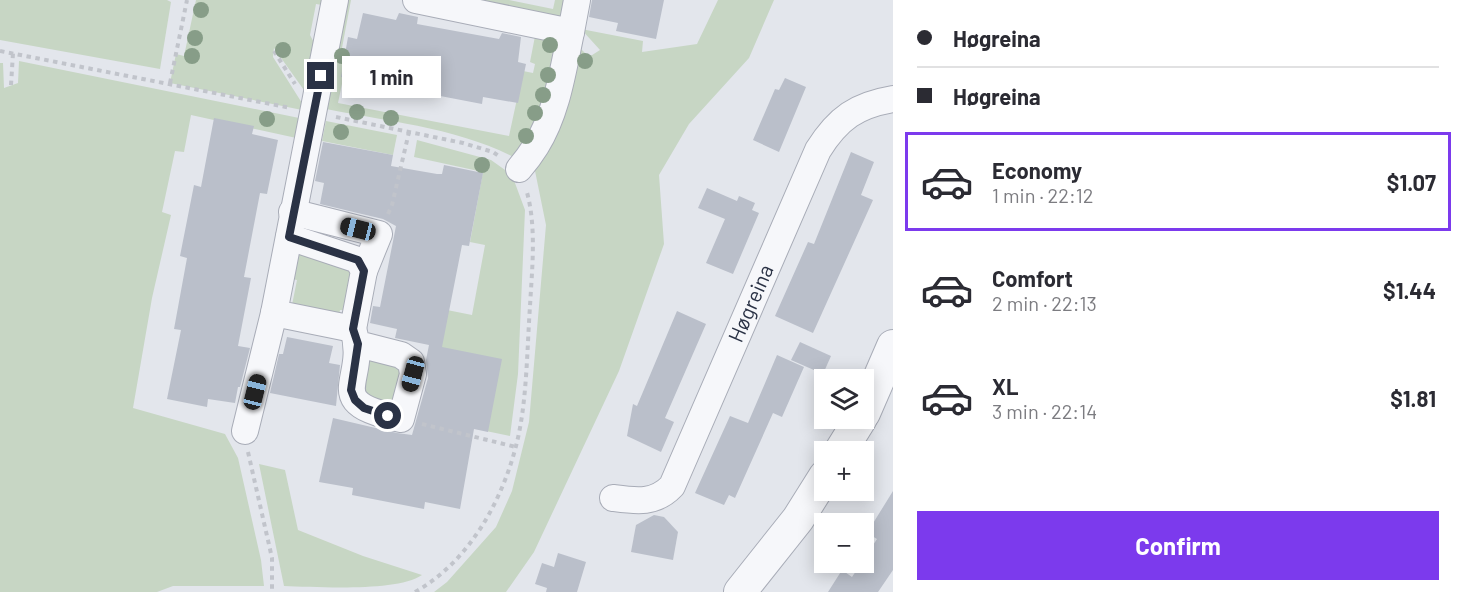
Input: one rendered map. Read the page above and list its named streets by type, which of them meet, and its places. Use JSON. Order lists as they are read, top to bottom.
{
  "streets": {
    "street": ["Høgreina"]
  },
  "page": {
    "banner": ["Høgreina", "Høgreina"],
    "bubble": "1 min",
    "list": [
      {
        "name": "Economy",
        "note": "1 min · 22:12",
        "value": "$1.07"
      },
      {
        "name": "Comfort",
        "note": "2 min · 22:13",
        "value": "$1.44"
      },
      {
        "name": "XL",
        "note": "3 min · 22:14",
        "value": "$1.81"
      }
    ],
    "map_buttons": ["+", "−"],
    "buttons": "Confirm"
  }
}
